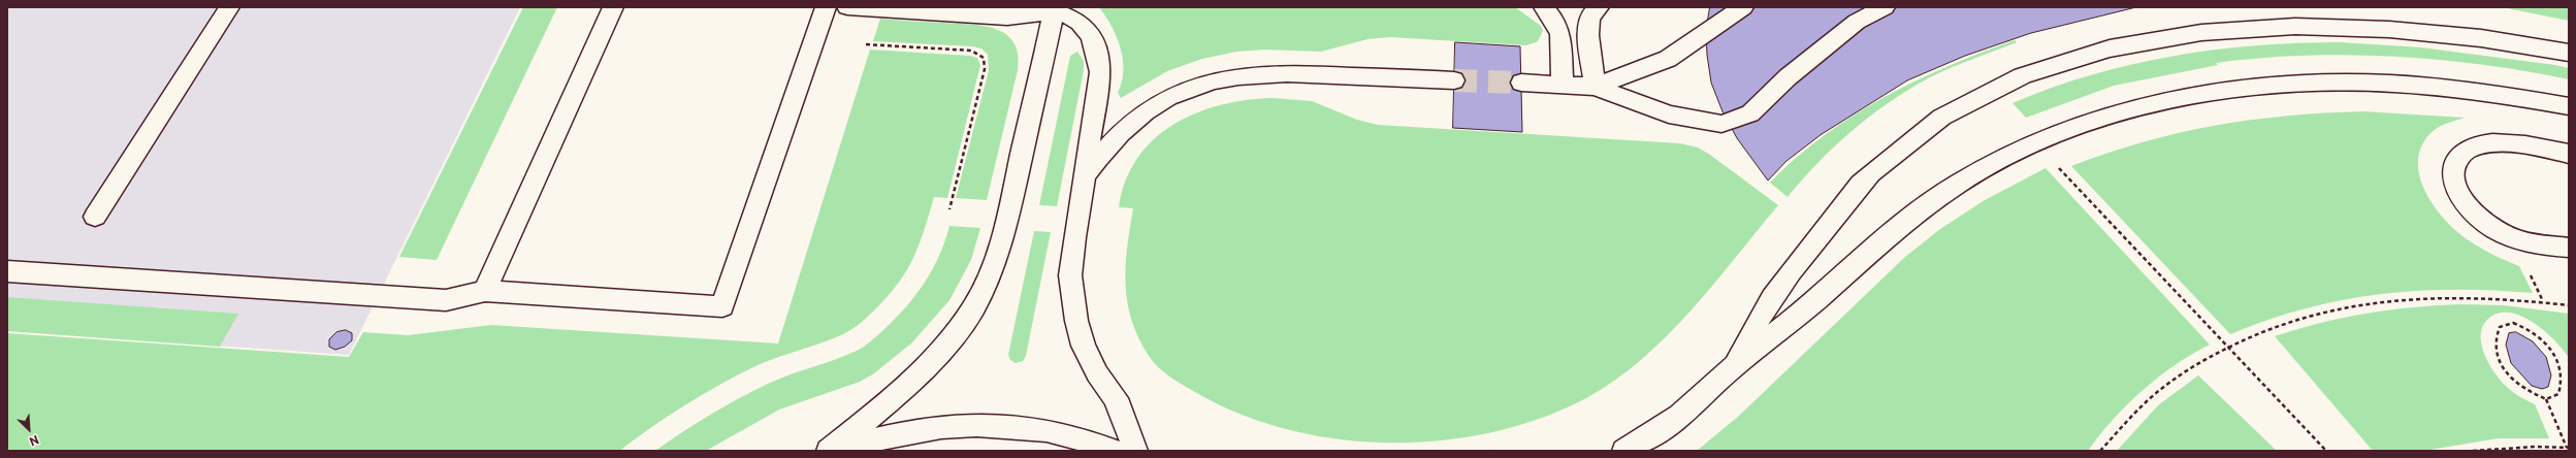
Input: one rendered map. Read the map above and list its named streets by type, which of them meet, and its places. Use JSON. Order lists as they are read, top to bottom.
{
  "north": "bottom right"
}
